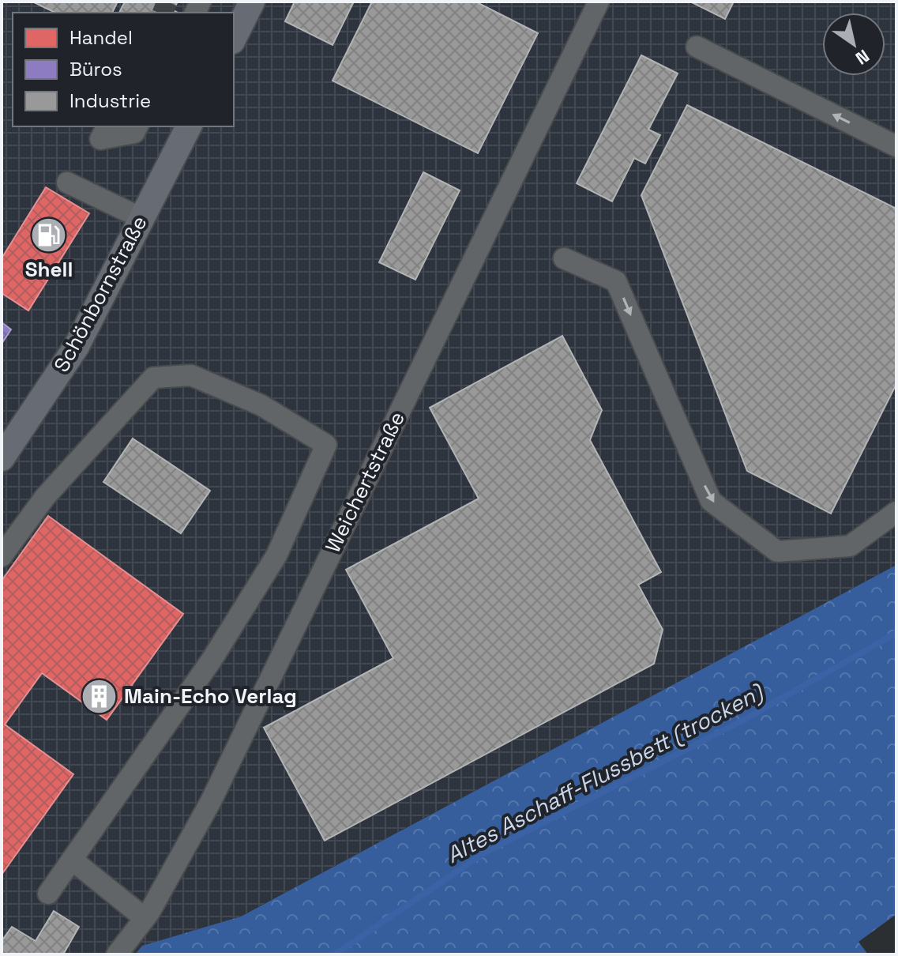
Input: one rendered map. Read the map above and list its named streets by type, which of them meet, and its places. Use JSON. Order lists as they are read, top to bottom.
{
  "streets": {
    "main road": ["Schönbornstraße"],
    "street": ["Weichertstraße"]
  },
  "water": ["Altes Aschaff-Flussbett (trocken)"],
  "places": {
    "fuel station": ["Shell"],
    "building": ["Main-Echo Verlag"]
  },
  "legend": ["Handel", "Büros", "Industrie"],
  "north": "bottom right"
}
